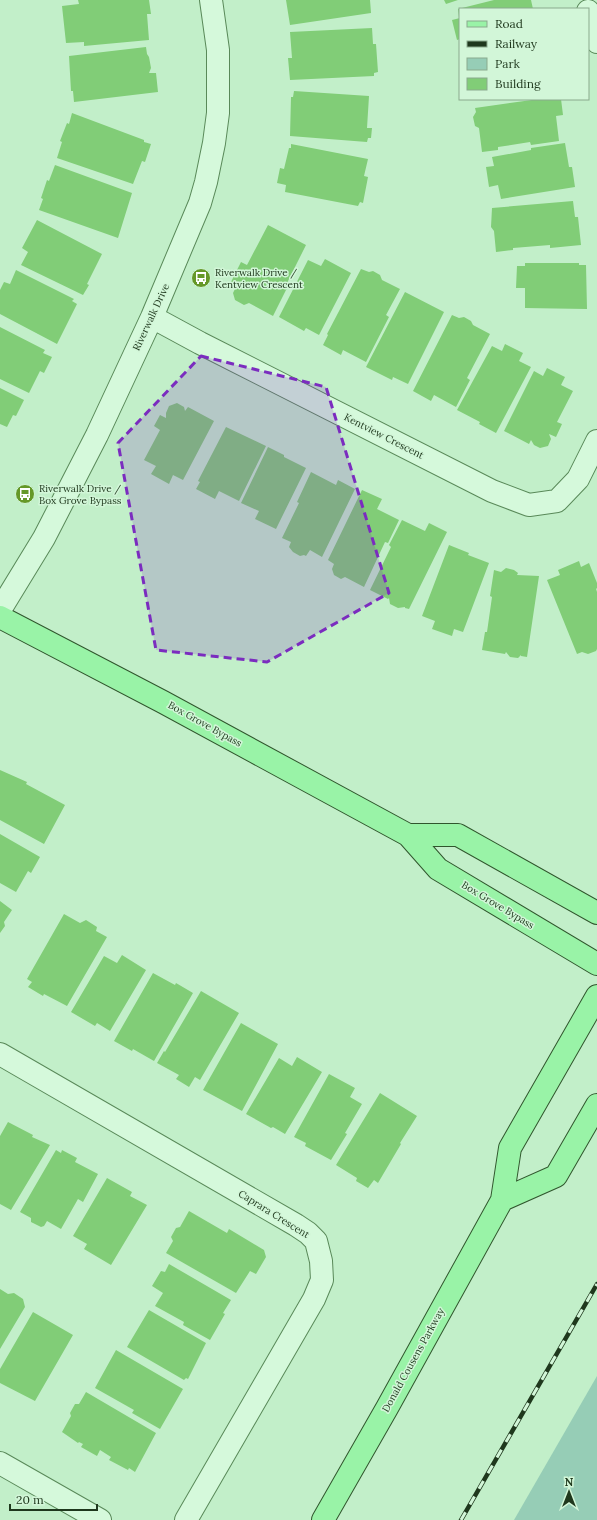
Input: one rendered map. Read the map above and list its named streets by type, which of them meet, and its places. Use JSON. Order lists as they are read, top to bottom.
{
  "streets": {
    "main road": ["Box Grove Bypass", "Donald Cousens Parkway"],
    "street": ["Riverwalk Drive", "Kentview Crescent", "Caprara Crescent"]
  },
  "crossings": [
    ["Riverwalk Drive", "Kentview Crescent"]
  ],
  "places": {
    "bus stop": ["Riverwalk Drive / Kentview Crescent", "Riverwalk Drive / Box Grove Bypass"]
  },
  "legend": [
    "Road",
    "Railway",
    "Park",
    "Building"
  ],
  "scale_bar": "20 m",
  "north": "top"
}
